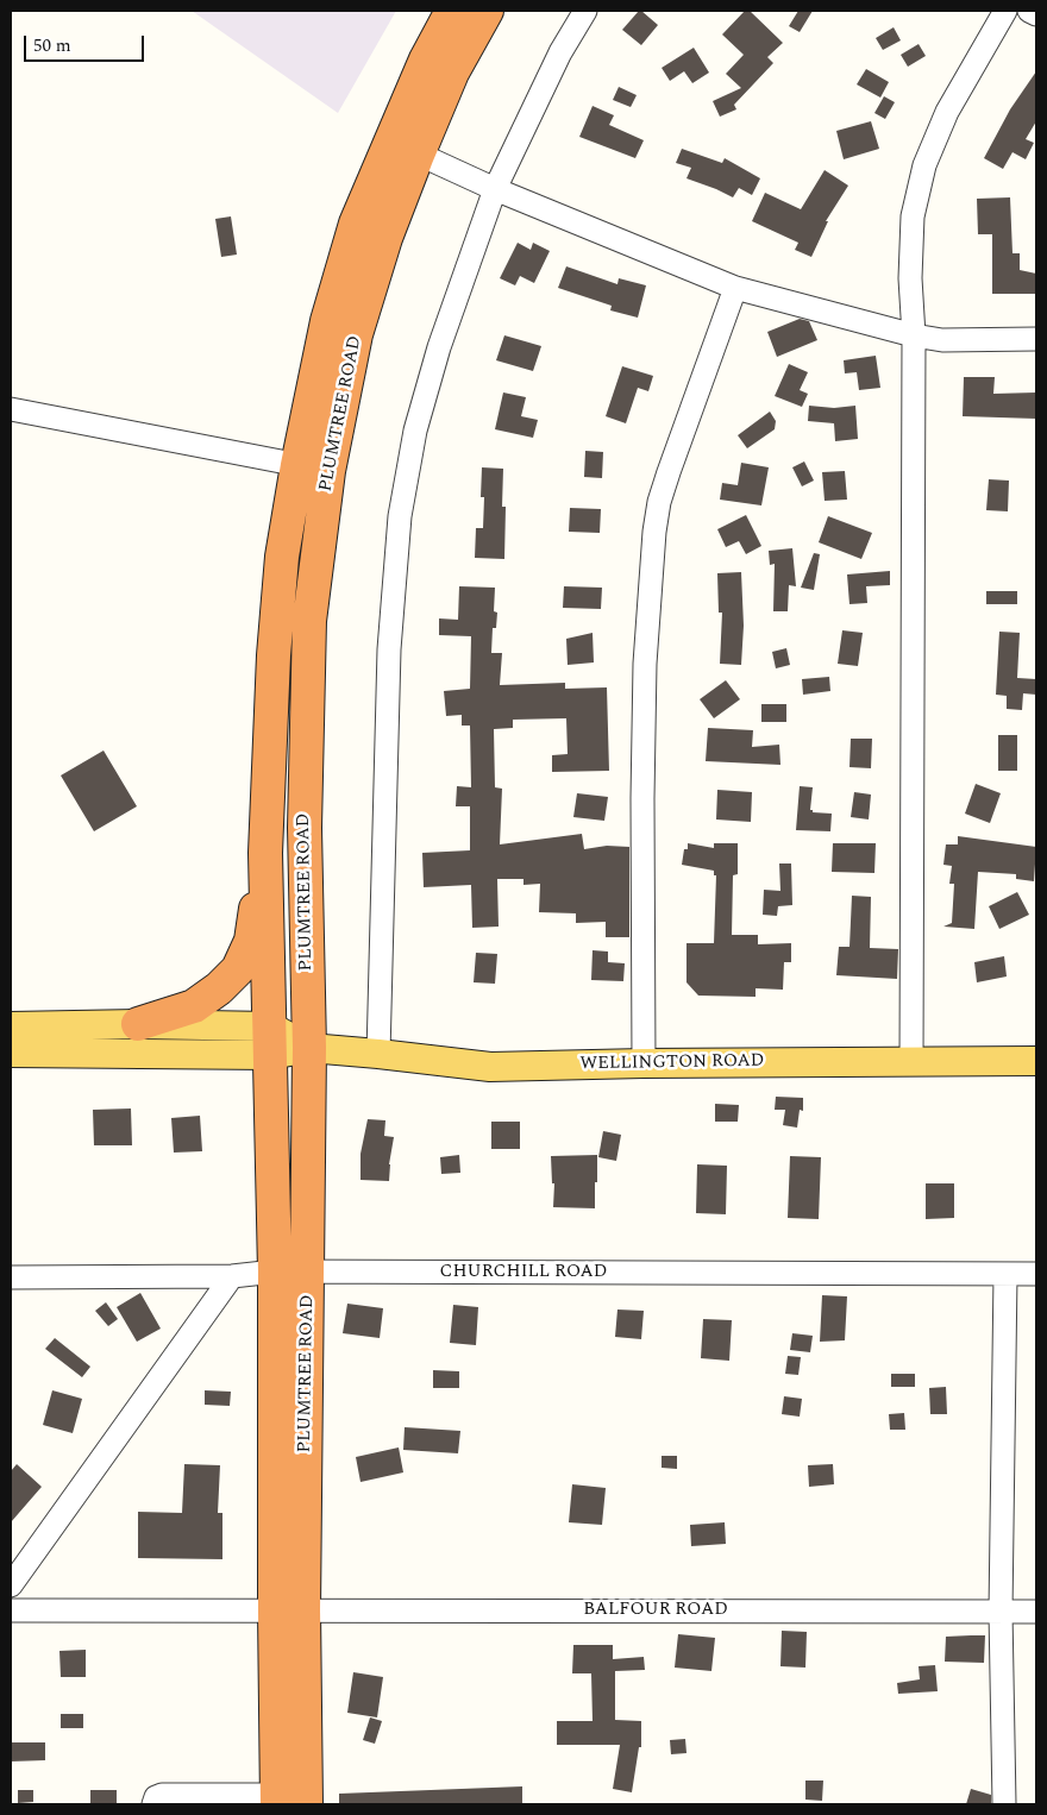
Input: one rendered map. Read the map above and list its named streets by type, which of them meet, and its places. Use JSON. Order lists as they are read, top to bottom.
{
  "streets": {
    "highway": ["PLUMTREE ROAD"],
    "main road": ["WELLINGTON ROAD"],
    "street": ["CHURCHILL ROAD", "BALFOUR ROAD"]
  },
  "crossings": [
    ["PLUMTREE ROAD", "WELLINGTON ROAD"],
    ["PLUMTREE ROAD", "CHURCHILL ROAD"],
    ["PLUMTREE ROAD", "BALFOUR ROAD"]
  ],
  "scale_bar": "50 m"
}
